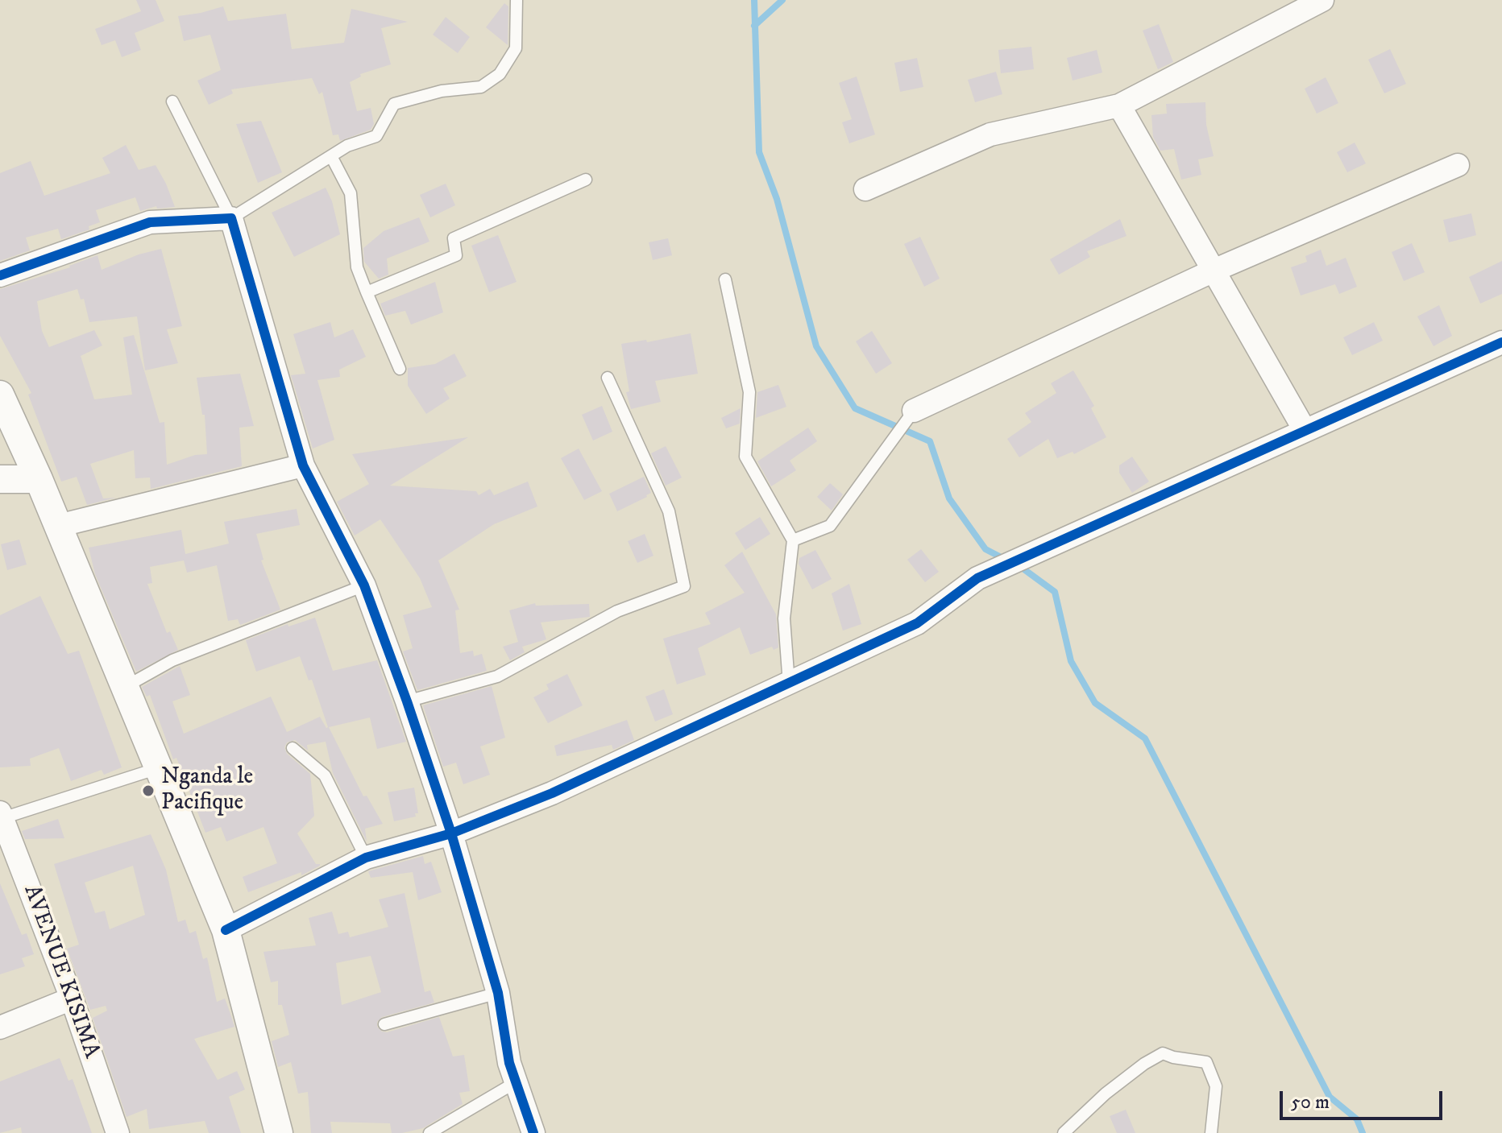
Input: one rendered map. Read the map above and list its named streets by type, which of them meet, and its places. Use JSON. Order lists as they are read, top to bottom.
{
  "streets": {
    "street": ["AVENUE KISIMA"]
  },
  "places": ["Nganda le Pacifique"],
  "scale_bar": "50 m"
}
